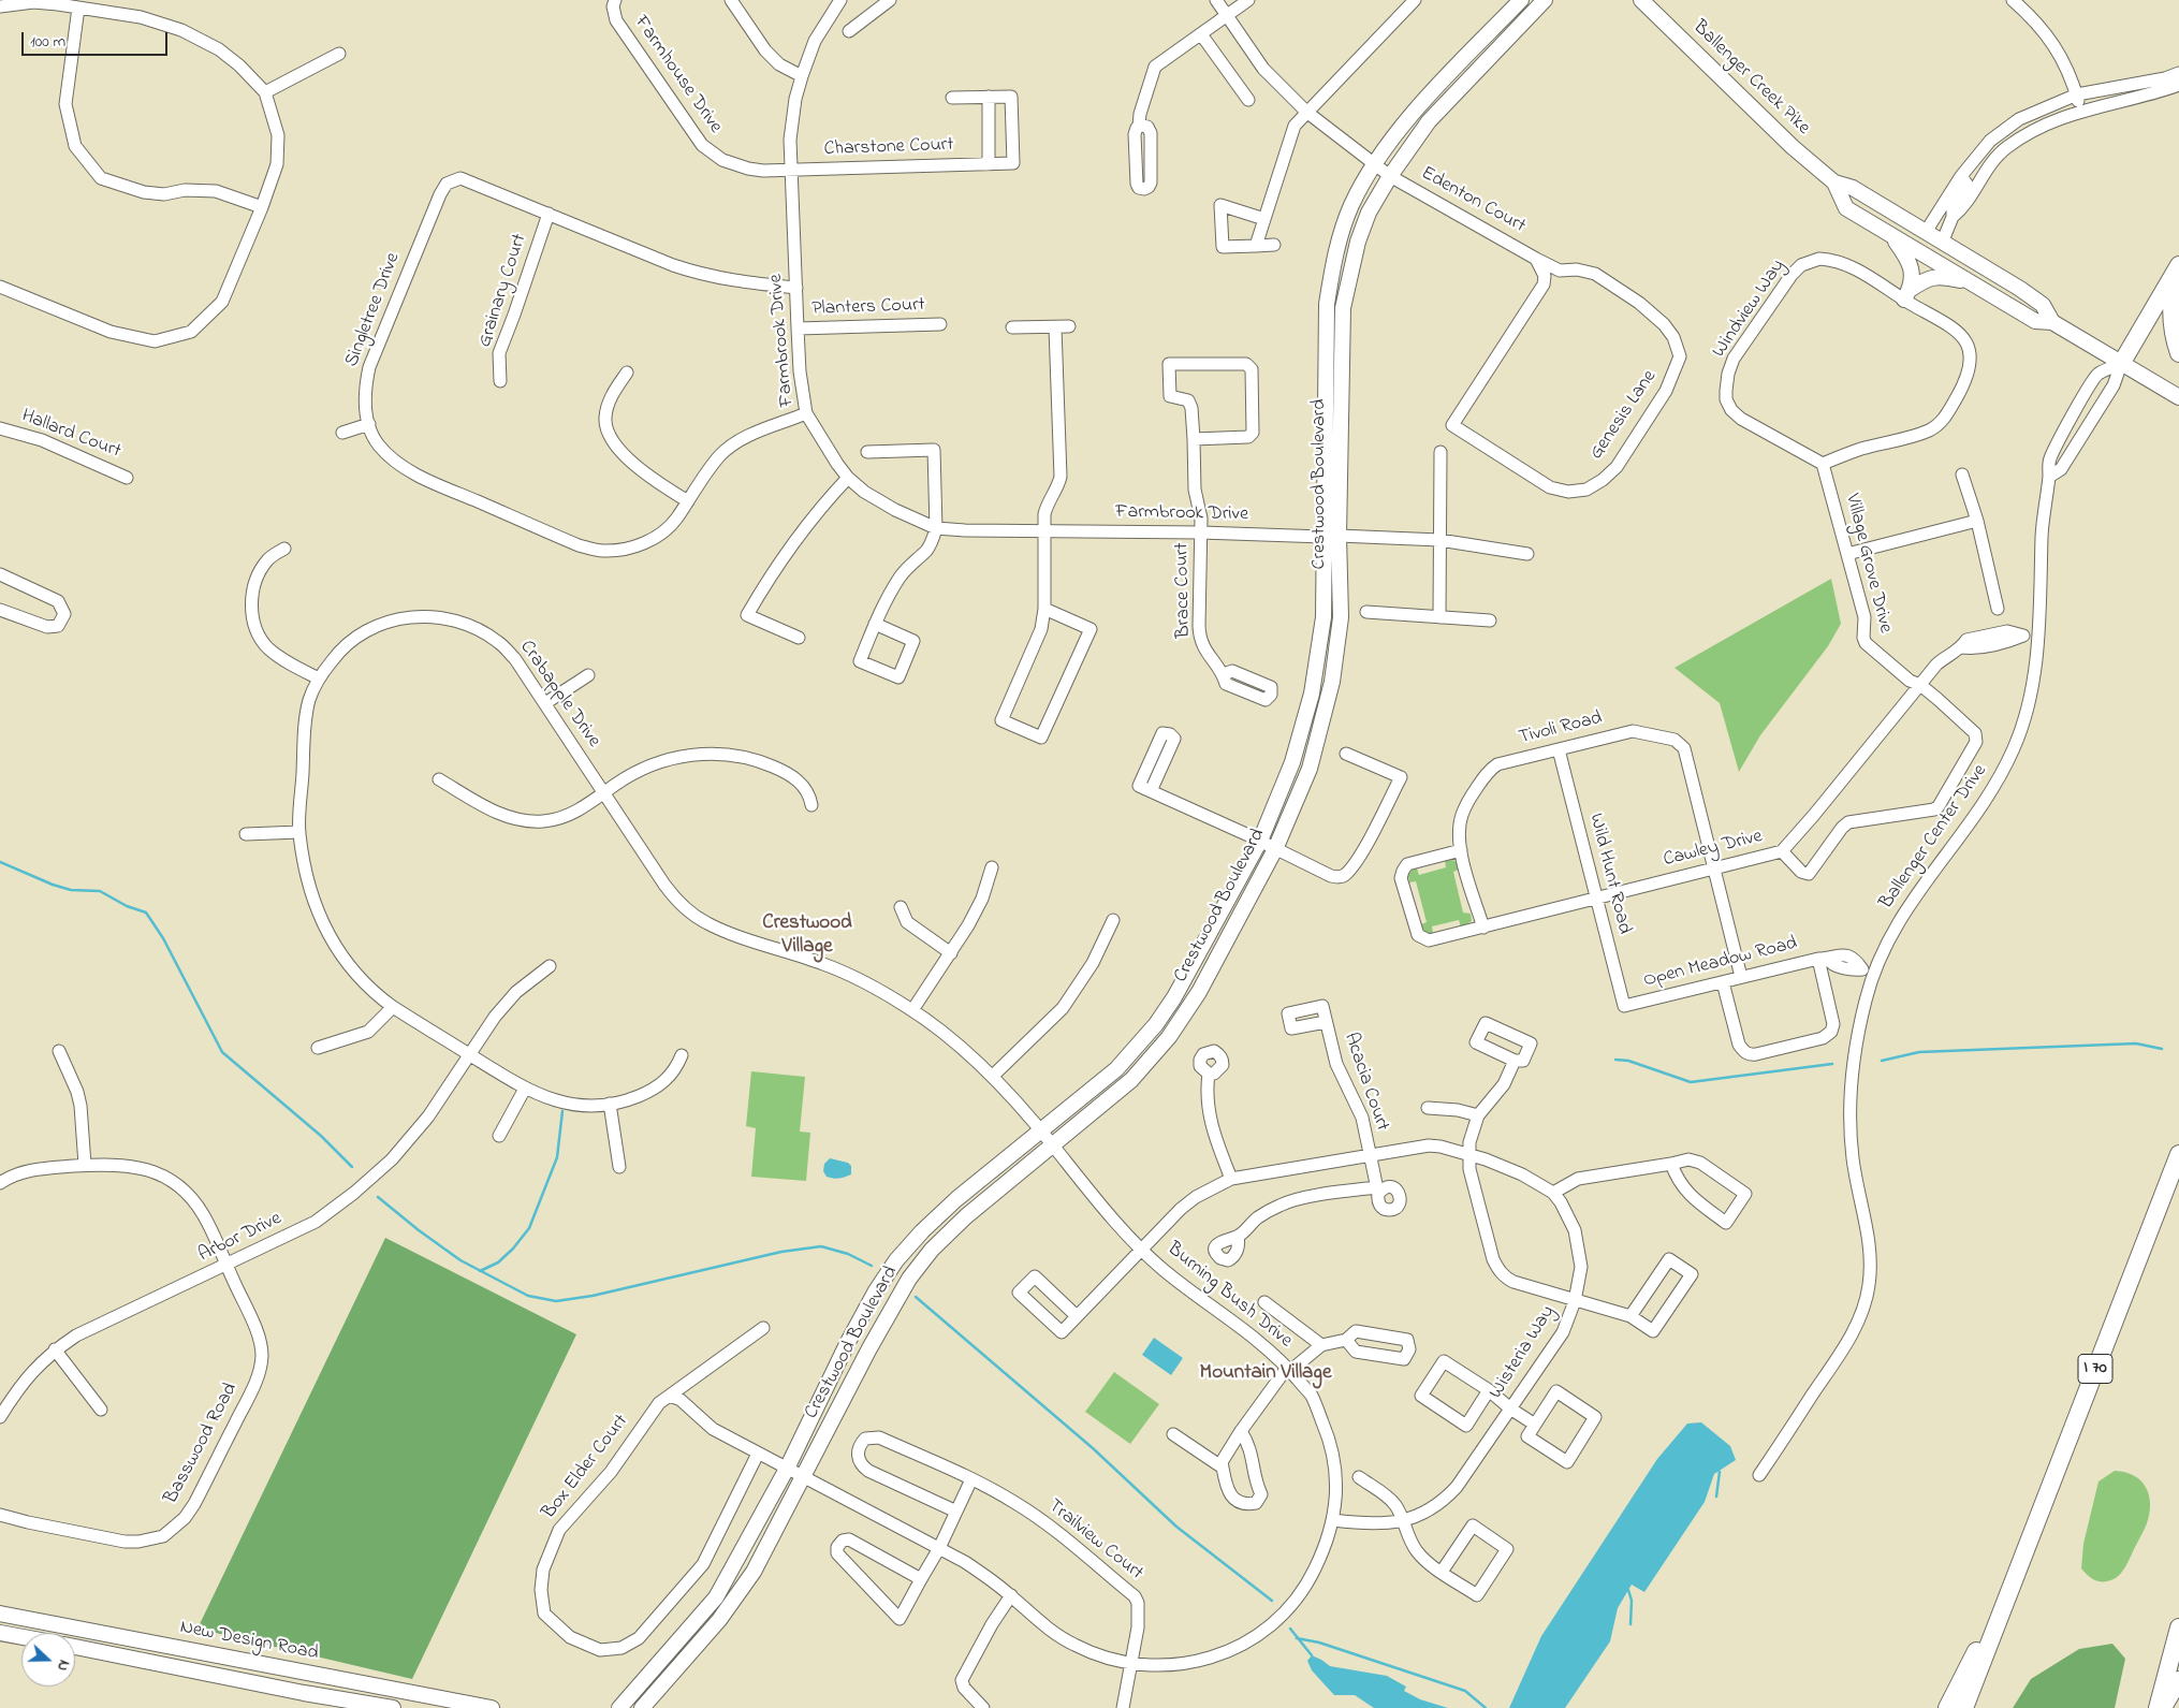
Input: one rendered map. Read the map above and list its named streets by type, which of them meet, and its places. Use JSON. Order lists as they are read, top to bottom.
{
  "streets": {
    "highway": ["I 70"],
    "main road": ["Ballenger Creek Pike", "Crestwood Boulevard", "New Design Road"],
    "street": [
      "Farmhouse Drive",
      "Charstone Court",
      "Edenton Court",
      "Grainary Court",
      "Planters Court",
      "Windview Way",
      "Singletree Drive",
      "Farmbrook Drive",
      "Genesis Lane",
      "Hallard Court",
      "Village Grove Drive",
      "Brace Court",
      "Crabapple Drive",
      "Tivoli Road",
      "Ballenger Center Drive",
      "Cawley Drive",
      "Wild Hunt Road",
      "Open Meadow Road",
      "Acacia Court",
      "Arbor Drive",
      "Burning Bush Drive",
      "Wisteria Way",
      "Basswood Road",
      "Box Elder Court",
      "Trailview Court"
    ]
  },
  "crossings": [
    ["Farmhouse Drive", "Charstone Court"],
    ["Farmhouse Drive", "Farmbrook Drive"],
    ["Ballenger Creek Pike", "Ballenger Center Drive"],
    ["Charstone Court", "Farmbrook Drive"],
    ["Edenton Court", "Genesis Lane"],
    ["Edenton Court", "Crestwood Boulevard"],
    ["Grainary Court", "Singletree Drive"],
    ["Planters Court", "Farmbrook Drive"],
    ["Windview Way", "Village Grove Drive"],
    ["Singletree Drive", "Farmbrook Drive"],
    ["Farmbrook Drive", "Crestwood Boulevard"],
    ["Farmbrook Drive", "Brace Court"],
    ["Crestwood Boulevard", "Crabapple Drive"],
    ["Crestwood Boulevard", "Burning Bush Drive"],
    ["Village Grove Drive", "Cawley Drive"],
    ["Crabapple Drive", "Arbor Drive"],
    ["Crabapple Drive", "Burning Bush Drive"],
    ["Tivoli Road", "Cawley Drive"],
    ["Tivoli Road", "Wild Hunt Road"],
    ["Ballenger Center Drive", "Cawley Drive"],
    ["Ballenger Center Drive", "Open Meadow Road"],
    ["Cawley Drive", "Wild Hunt Road"],
    ["Wild Hunt Road", "Open Meadow Road"],
    ["Acacia Court", "Wisteria Way"],
    ["Arbor Drive", "Basswood Road"],
    ["Burning Bush Drive", "Wisteria Way"],
    ["Burning Bush Drive", "Box Elder Court"],
    ["Burning Bush Drive", "Trailview Court"]
  ],
  "districts": ["Crestwood Village", "Mountain Village"],
  "scale_bar": "100 m",
  "north": "right"
}
